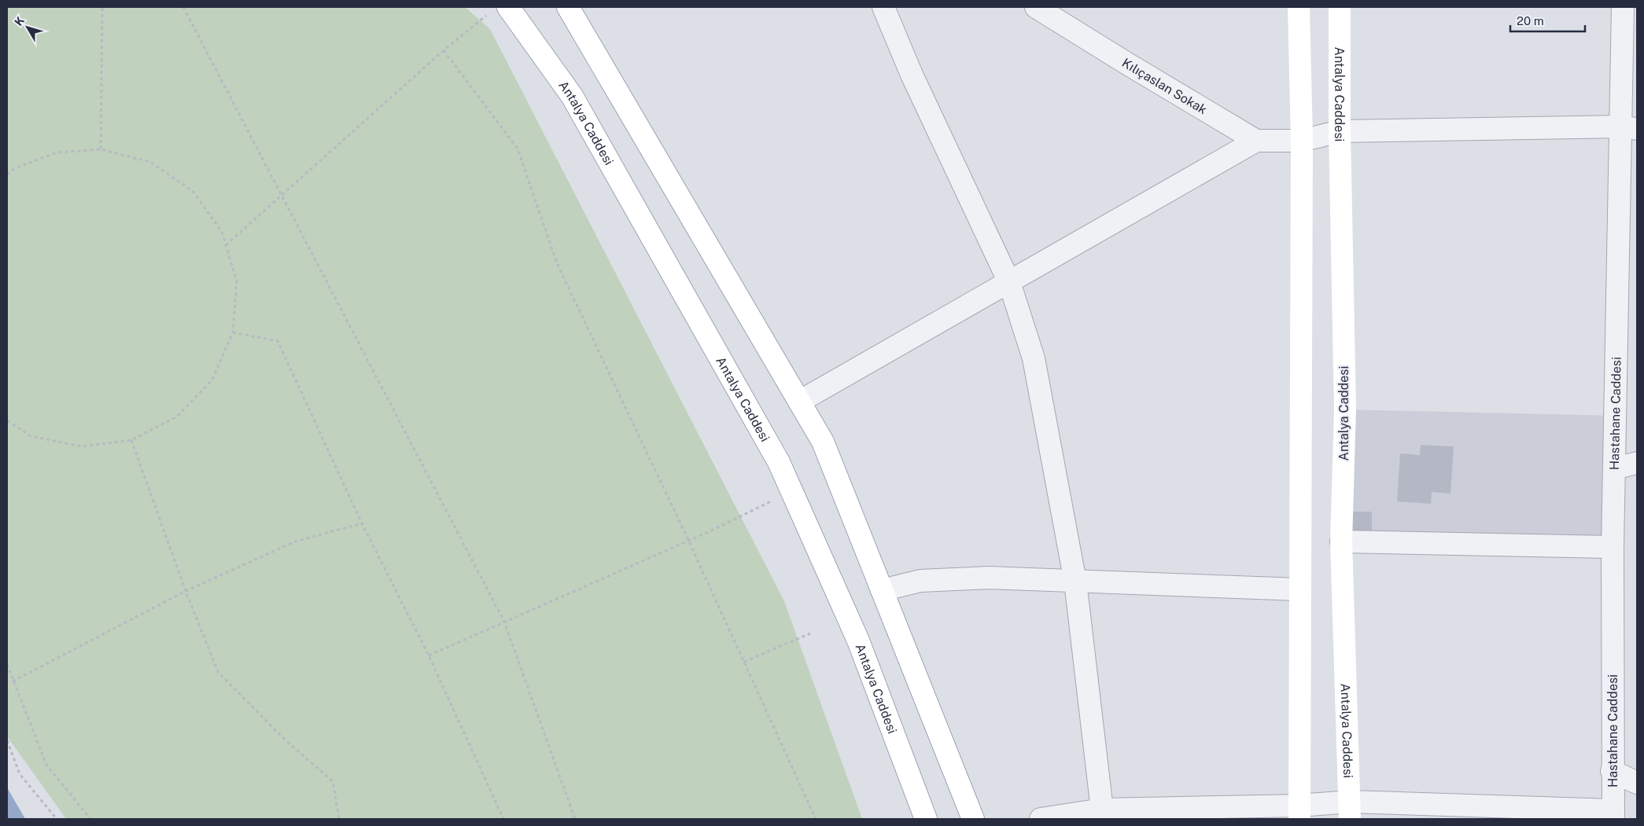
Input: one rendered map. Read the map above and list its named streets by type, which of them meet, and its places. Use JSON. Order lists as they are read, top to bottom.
{
  "streets": {
    "main road": ["Antalya Caddesi"],
    "street": ["Kılıçaslan Sokak", "Hastahane Caddesi"]
  },
  "scale_bar": "20 m",
  "north": "top left"
}
